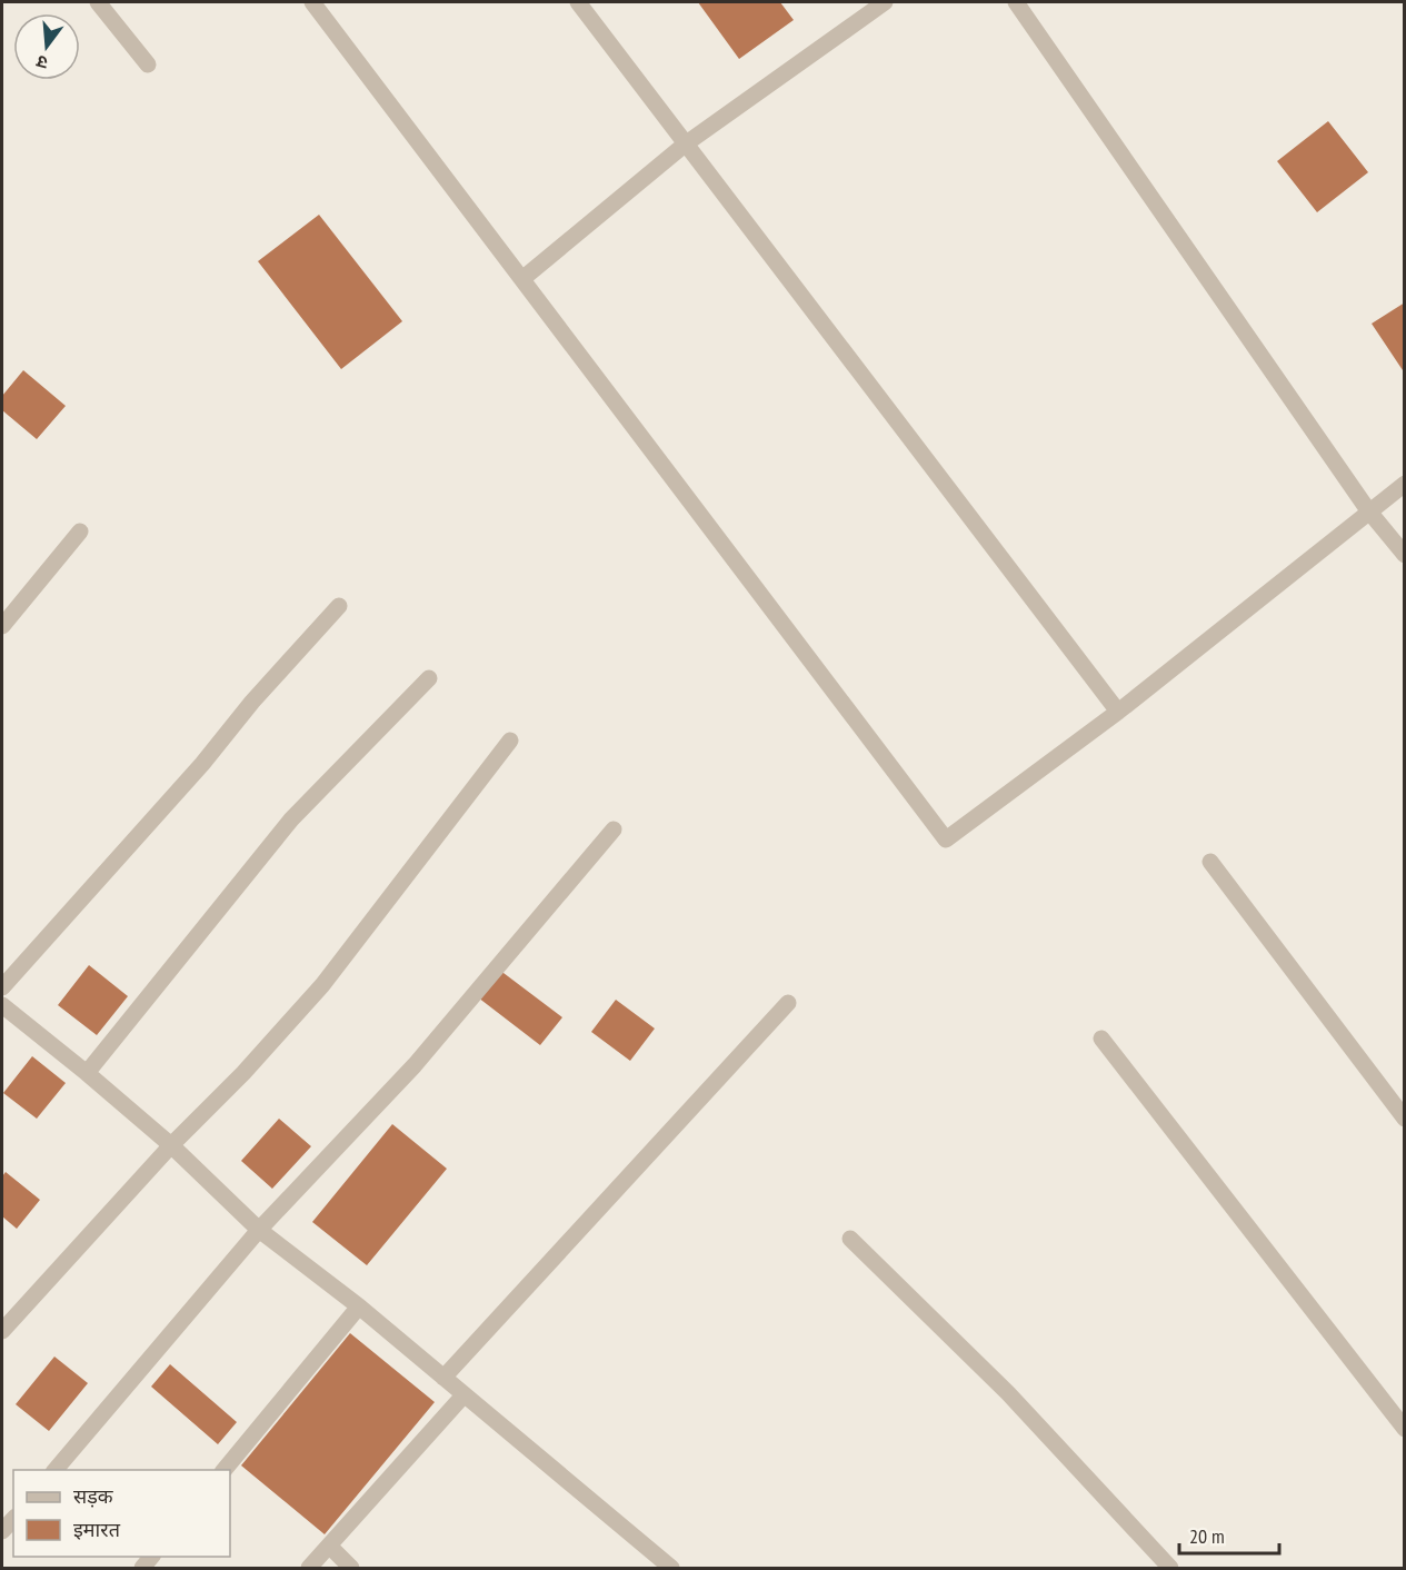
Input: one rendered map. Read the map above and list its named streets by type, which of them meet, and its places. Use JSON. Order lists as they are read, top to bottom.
{
  "legend": ["सड़क", "इमारत"],
  "scale_bar": "20 m",
  "north": "bottom"
}
